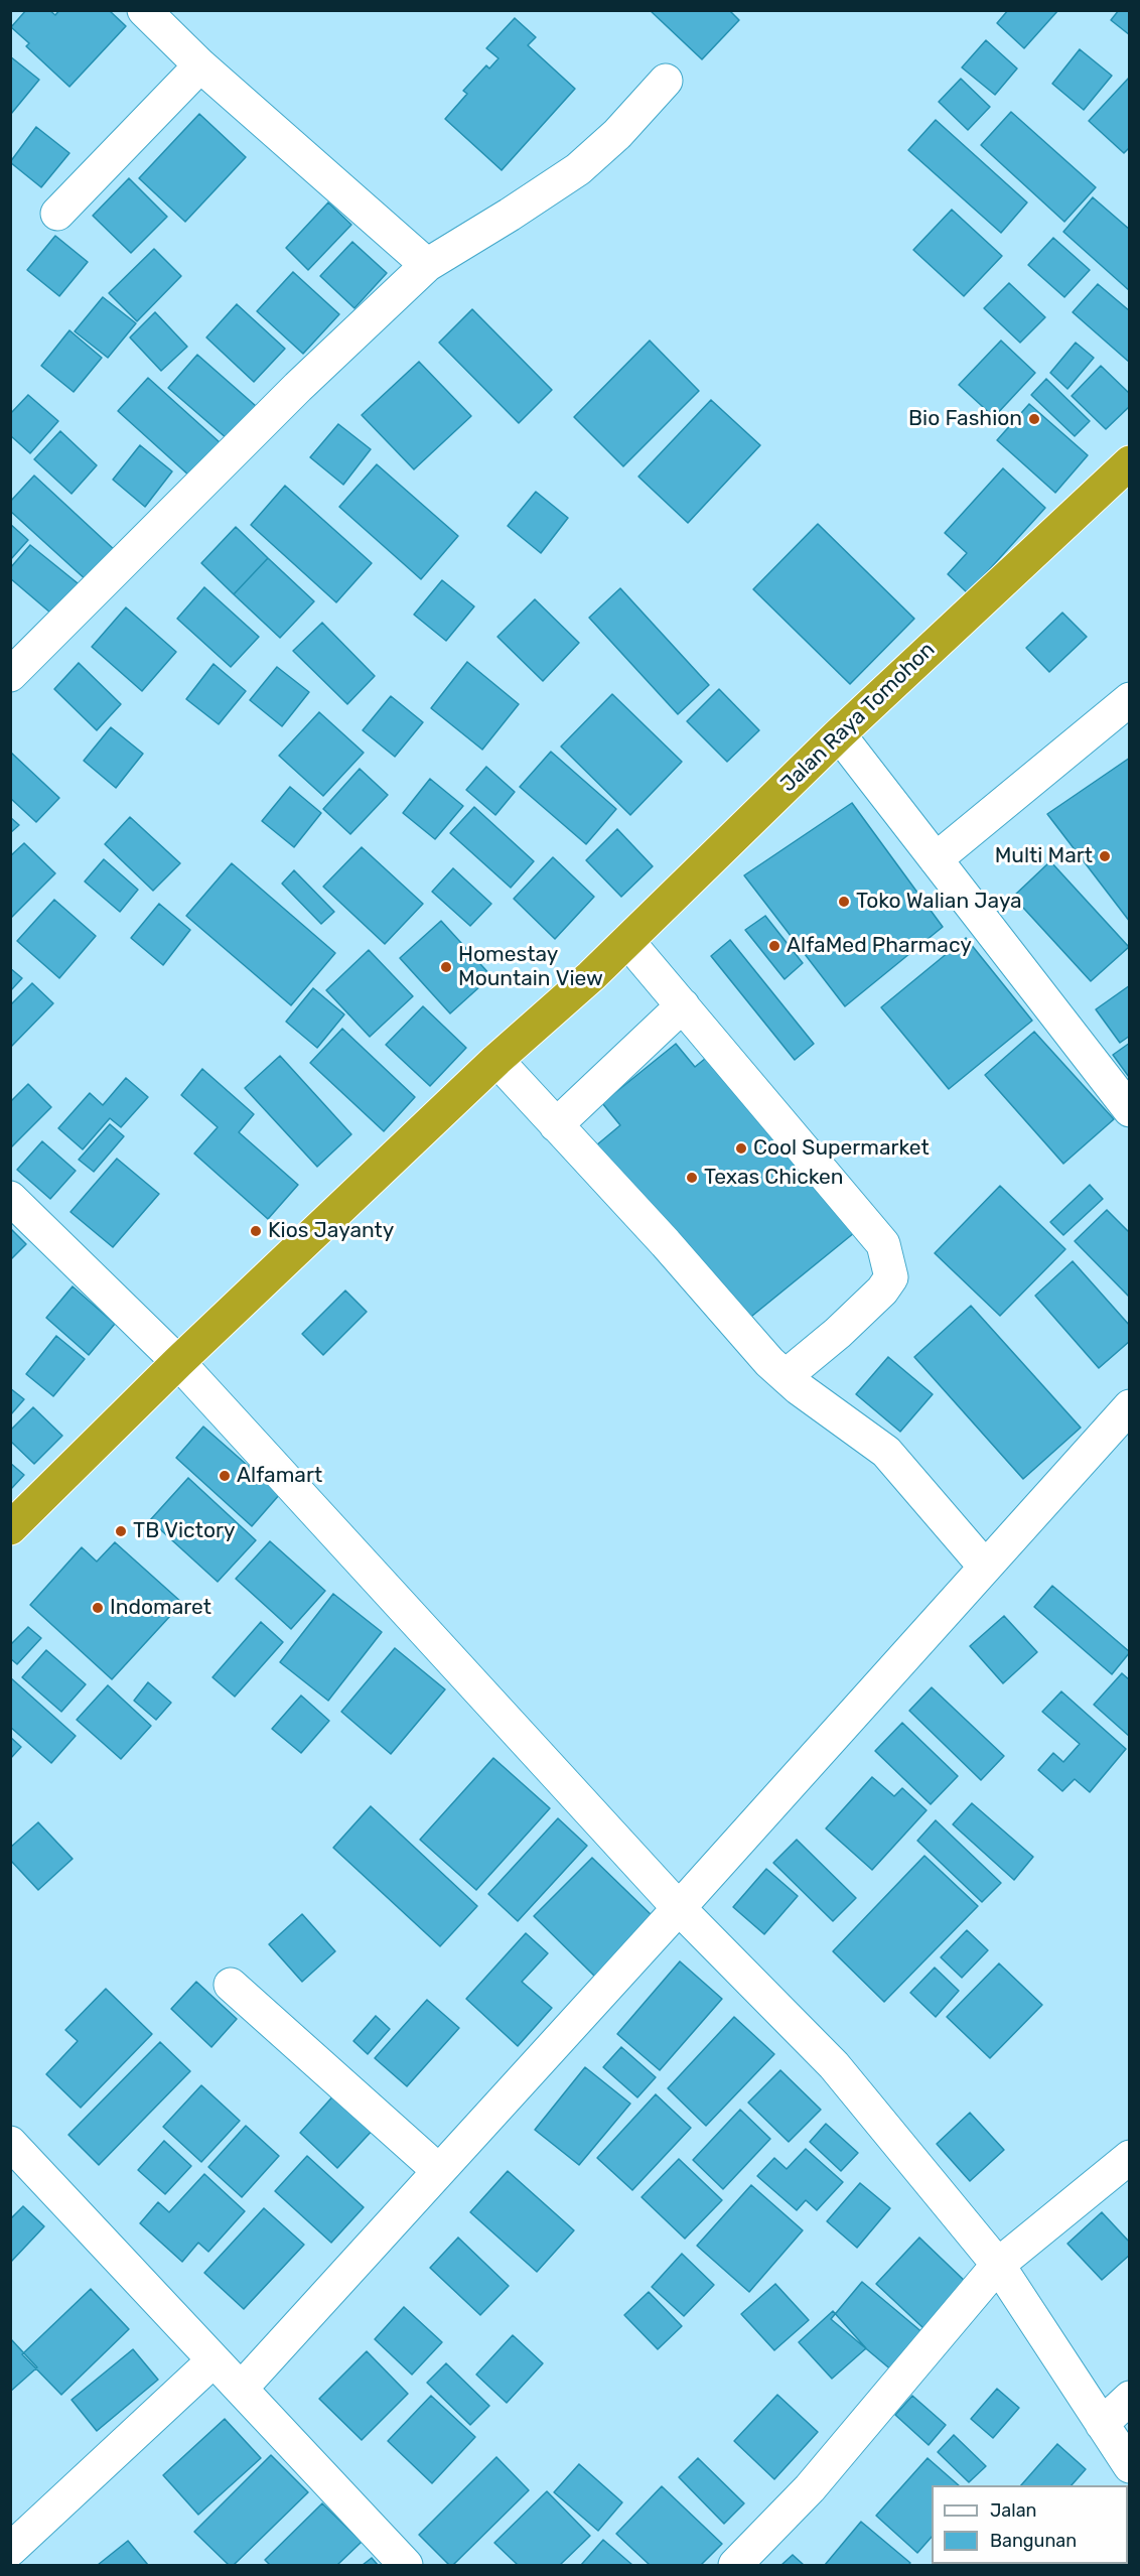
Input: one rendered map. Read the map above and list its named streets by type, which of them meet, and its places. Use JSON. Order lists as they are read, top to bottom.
{
  "streets": {
    "highway": ["Jalan Raya Tomohon"]
  },
  "places": [
    "Bio Fashion",
    "Multi Mart",
    "Toko Walian Jaya",
    "AlfaMed Pharmacy",
    "Homestay Mountain View",
    "Cool Supermarket",
    "Texas Chicken",
    "Kios Jayanty",
    "Alfamart",
    "TB Victory",
    "Indomaret"
  ],
  "legend": ["Jalan", "Bangunan"]
}
